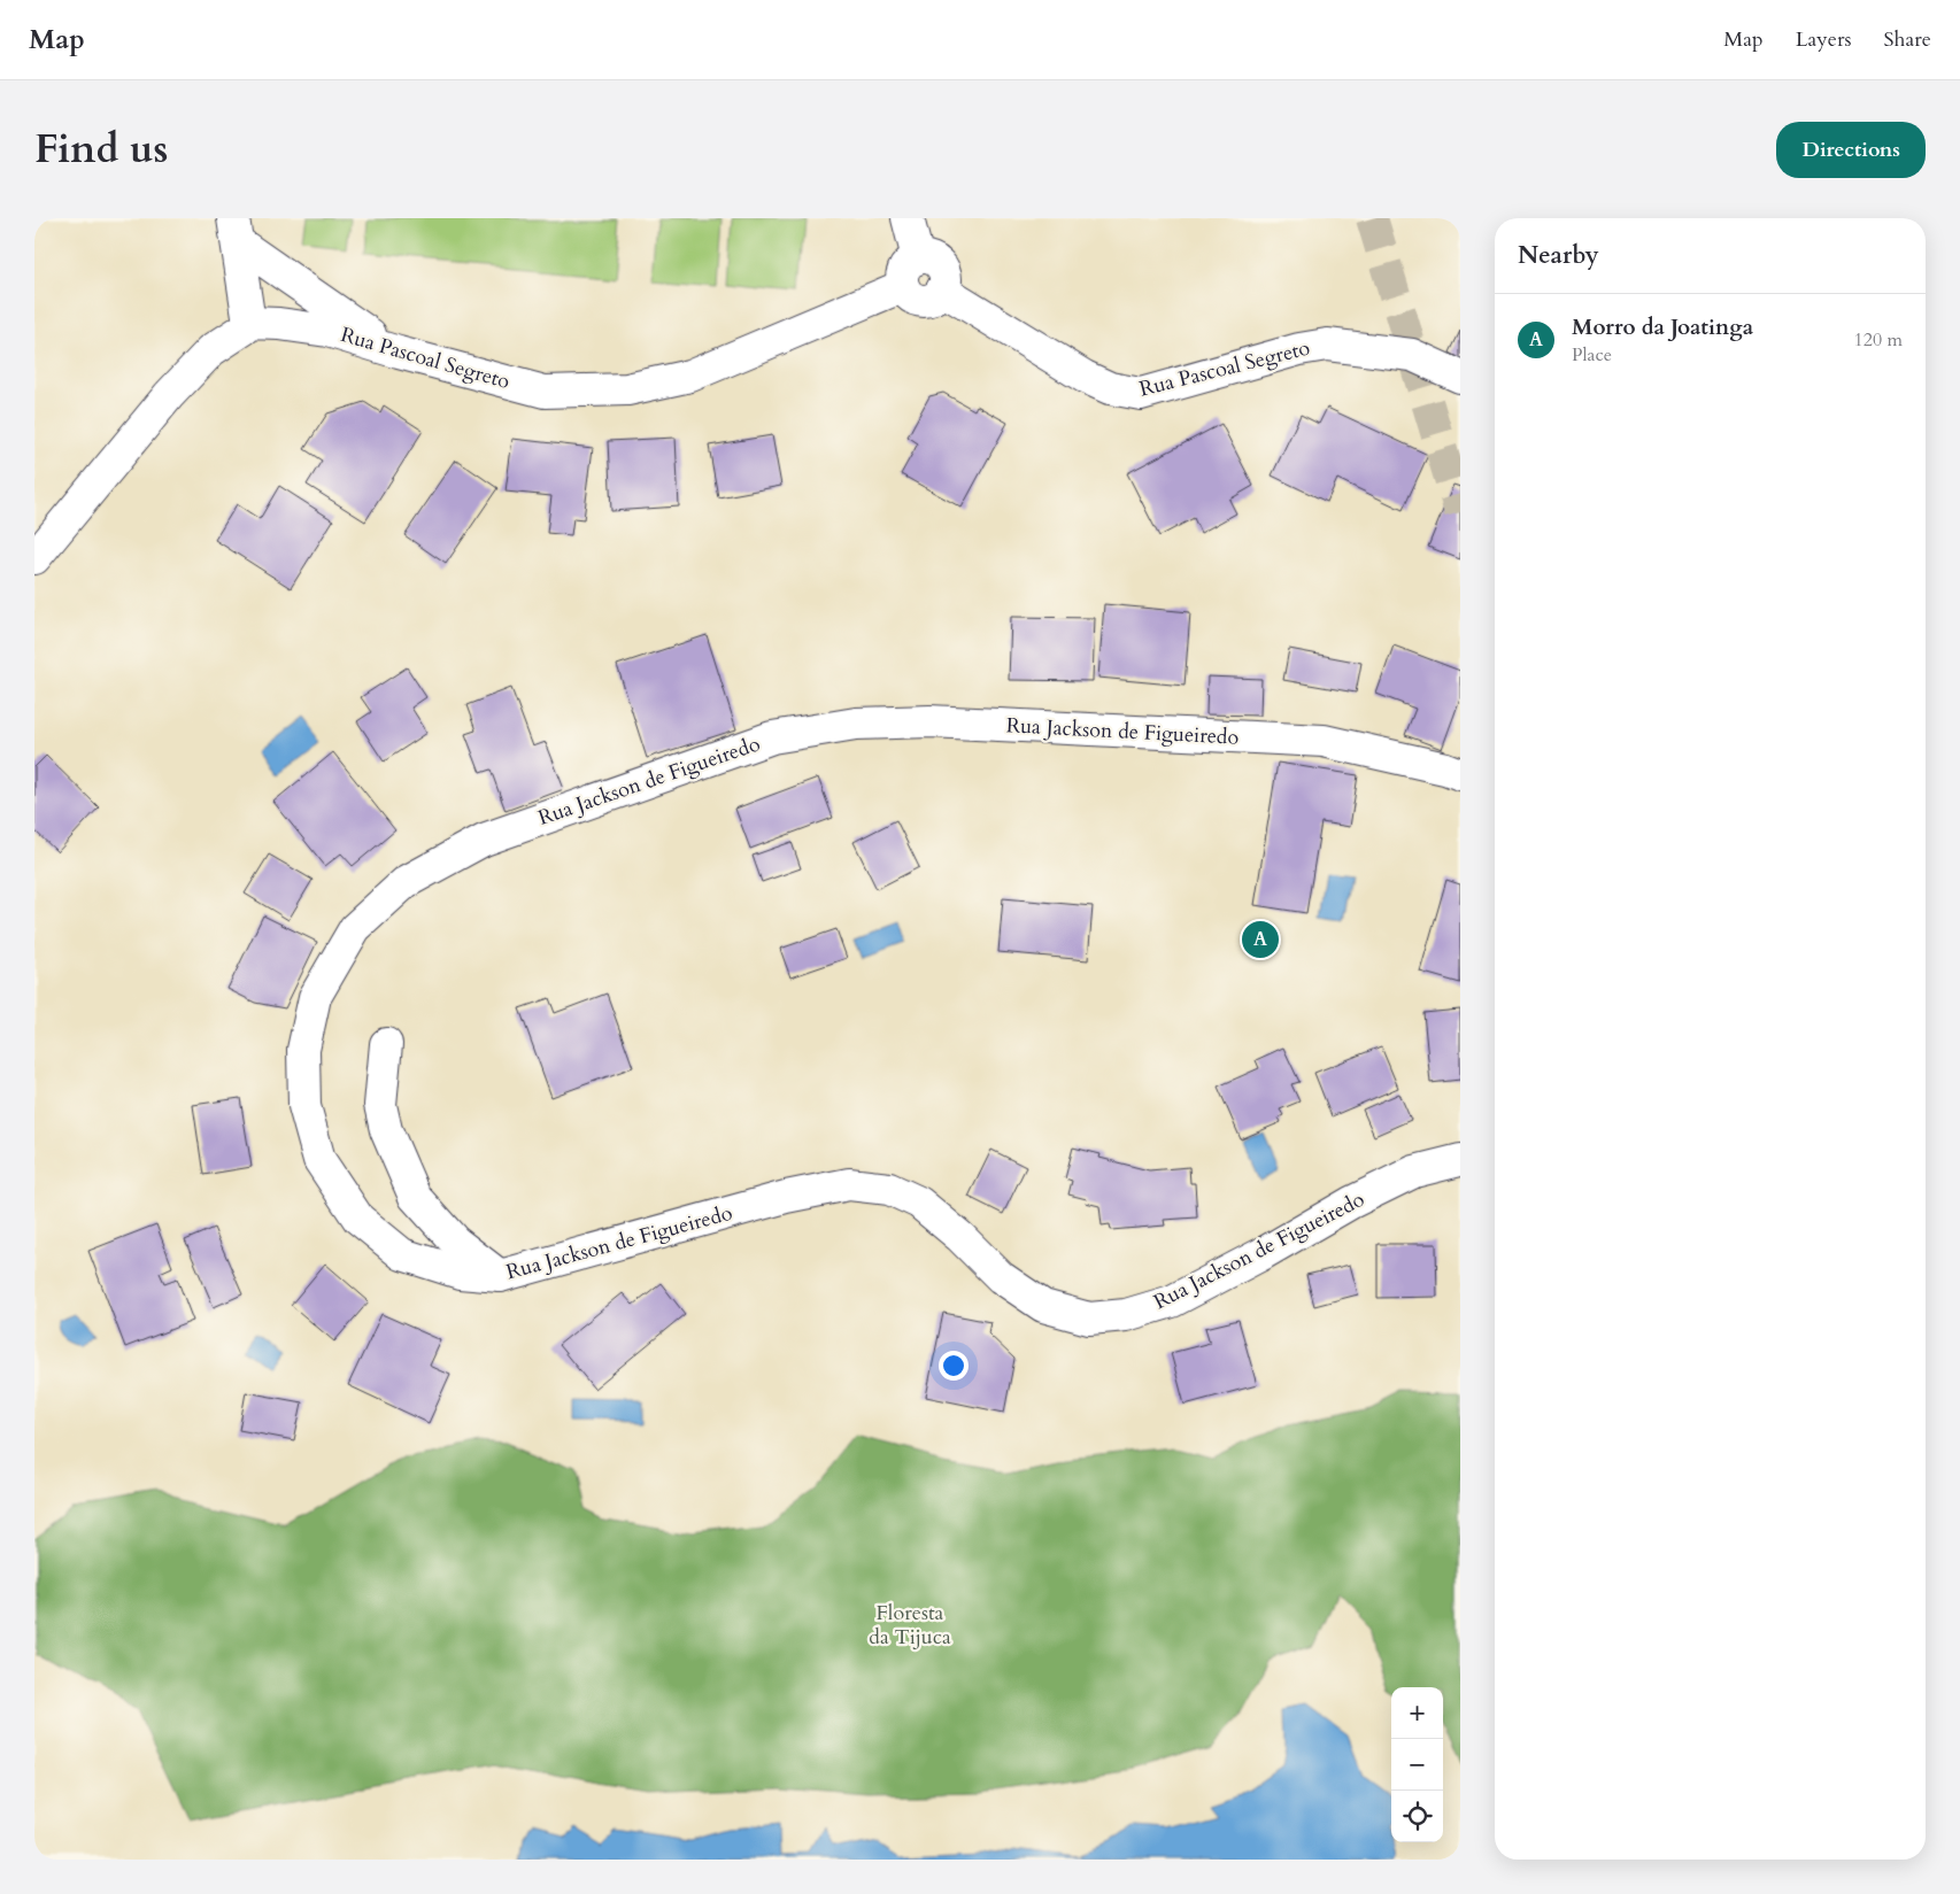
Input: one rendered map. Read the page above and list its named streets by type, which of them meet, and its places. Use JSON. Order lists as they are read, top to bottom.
{
  "streets": {
    "street": ["Rua Pascoal Segreto", "Rua Jackson de Figueiredo"]
  },
  "parks": ["Floresta da Tijuca"],
  "page": {
    "header": "Map",
    "nav": ["Map", "Layers", "Share"],
    "title": "Find us",
    "buttons": "Directions",
    "heading": "Nearby",
    "list": [
      {
        "mark": "A",
        "name": "Morro da Joatinga",
        "note": "Place",
        "value": "120 m"
      }
    ],
    "pins": "A",
    "map_buttons": ["+", "−"]
  }
}
